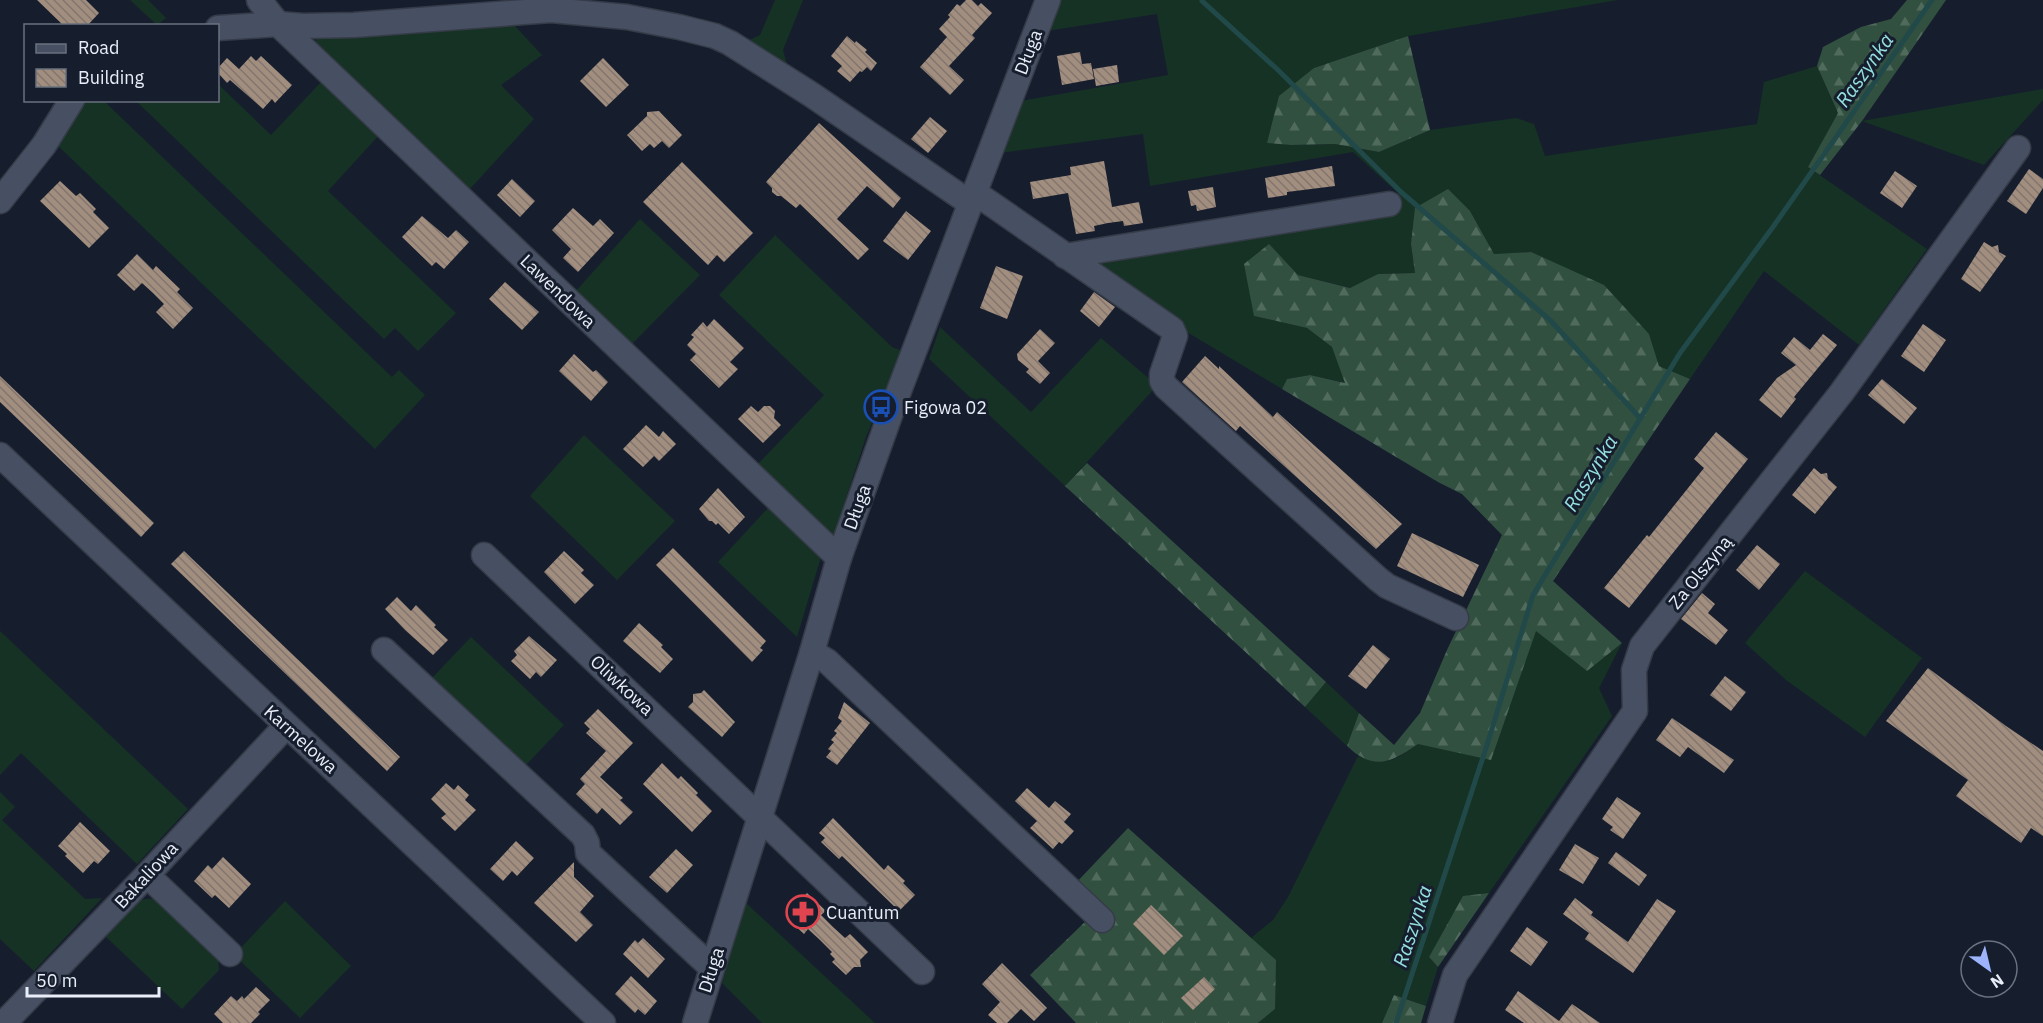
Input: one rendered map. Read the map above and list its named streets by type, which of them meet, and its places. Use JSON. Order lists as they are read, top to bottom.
{
  "streets": {
    "street": [
      "Długa",
      "Lawendowa",
      "Za Olszyną",
      "Oliwkowa",
      "Karmelowa",
      "Bakaliowa"
    ]
  },
  "crossings": [
    ["Długa", "Lawendowa"],
    ["Długa", "Oliwkowa"],
    ["Karmelowa", "Bakaliowa"]
  ],
  "water": ["Raszynka"],
  "places": {
    "bus stop": ["Figowa 02"],
    "pharmacy": ["Cuantum"]
  },
  "legend": ["Road", "Building"],
  "scale_bar": "50 m",
  "north": "bottom right"
}
